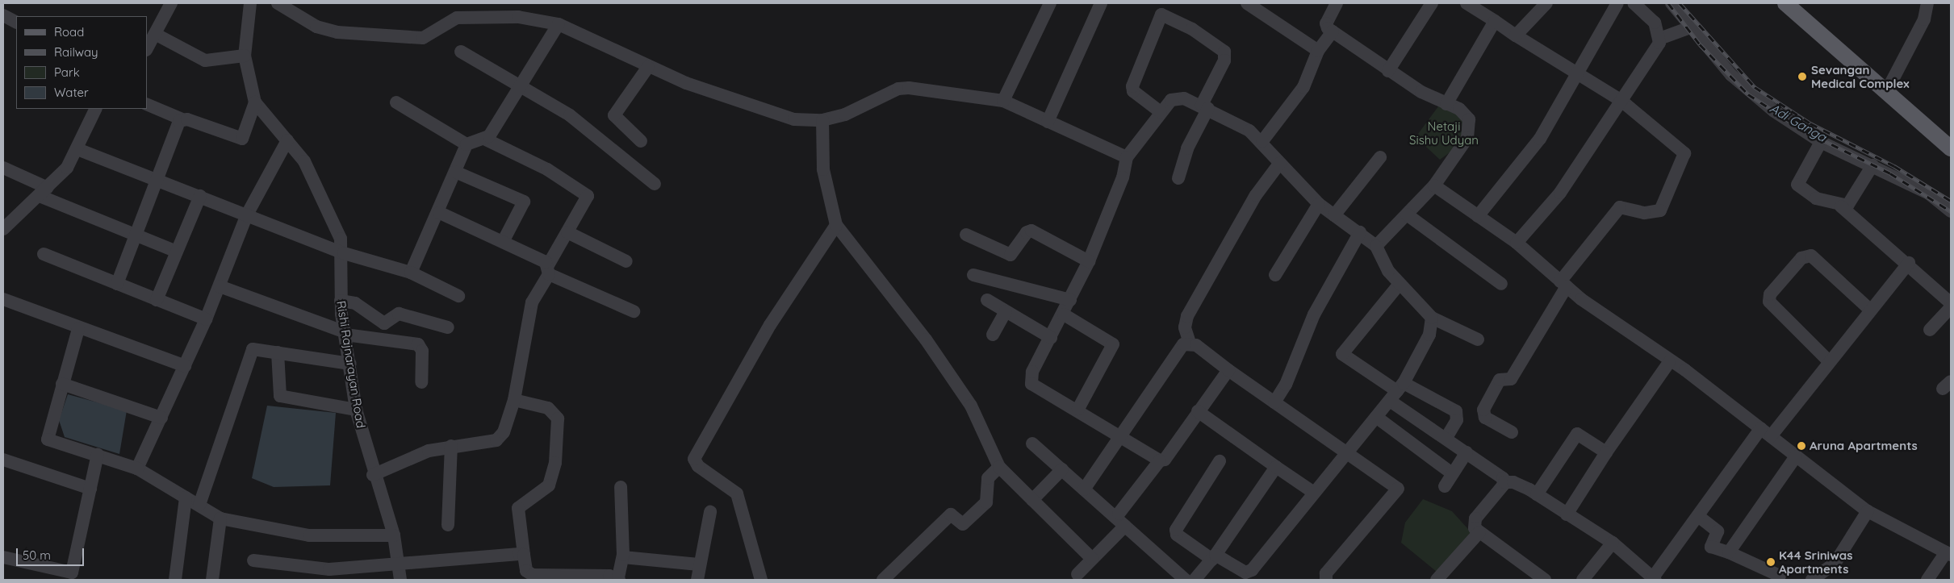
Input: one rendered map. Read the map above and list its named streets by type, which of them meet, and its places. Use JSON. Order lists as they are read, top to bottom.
{
  "streets": {
    "street": ["Rishi Rajnarayan Road"]
  },
  "water": ["Adi Ganga"],
  "parks": ["Netaji Sishu Udyan"],
  "places": ["Sevangan Medical Complex", "Aruna Apartments", "K44 Sriniwas Apartments"],
  "legend": [
    "Road",
    "Railway",
    "Park",
    "Water"
  ],
  "scale_bar": "50 m"
}
